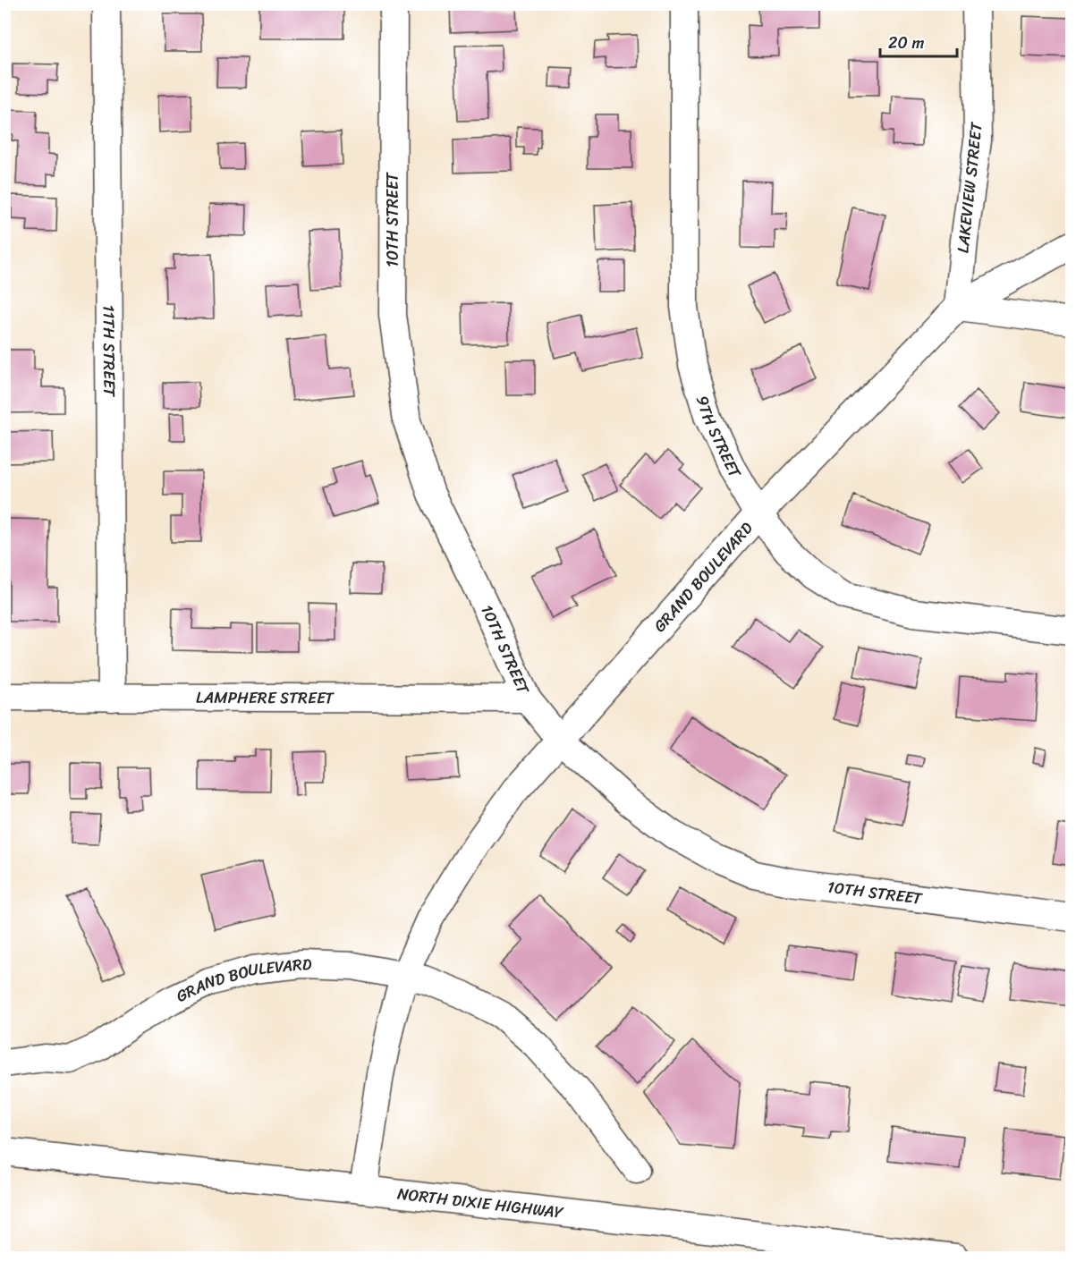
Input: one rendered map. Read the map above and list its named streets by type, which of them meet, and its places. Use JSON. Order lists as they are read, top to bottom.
{
  "streets": {
    "street": [
      "LAKEVIEW STREET",
      "10TH STREET",
      "11TH STREET",
      "9TH STREET",
      "GRAND BOULEVARD",
      "LAMPHERE STREET",
      "NORTH DIXIE HIGHWAY"
    ]
  },
  "crossings": [
    ["LAKEVIEW STREET", "GRAND BOULEVARD"],
    ["10TH STREET", "GRAND BOULEVARD"],
    ["10TH STREET", "LAMPHERE STREET"],
    ["11TH STREET", "LAMPHERE STREET"],
    ["9TH STREET", "GRAND BOULEVARD"],
    ["GRAND BOULEVARD", "NORTH DIXIE HIGHWAY"]
  ],
  "scale_bar": "20 m"
}
